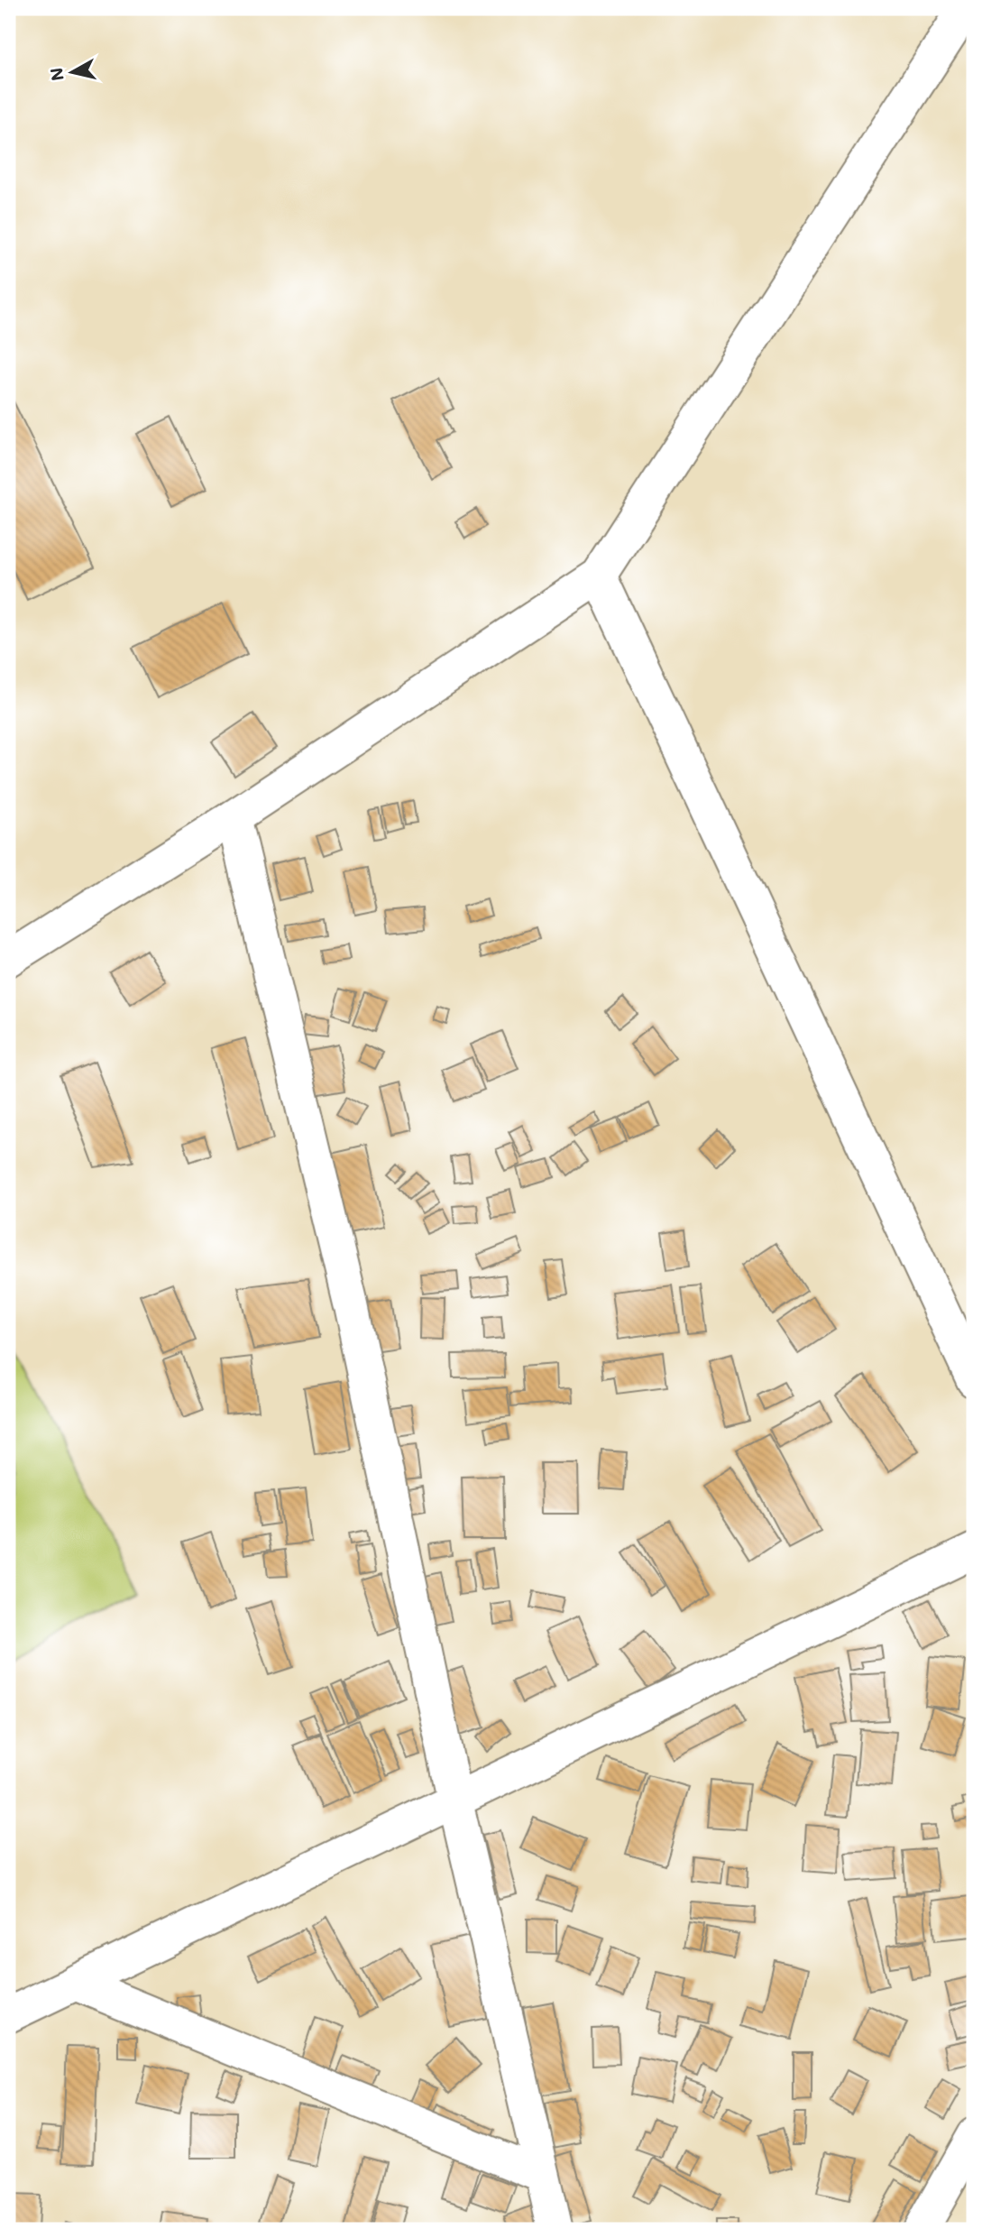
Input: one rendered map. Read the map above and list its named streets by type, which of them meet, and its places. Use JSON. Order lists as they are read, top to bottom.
{
  "north": "left"
}
